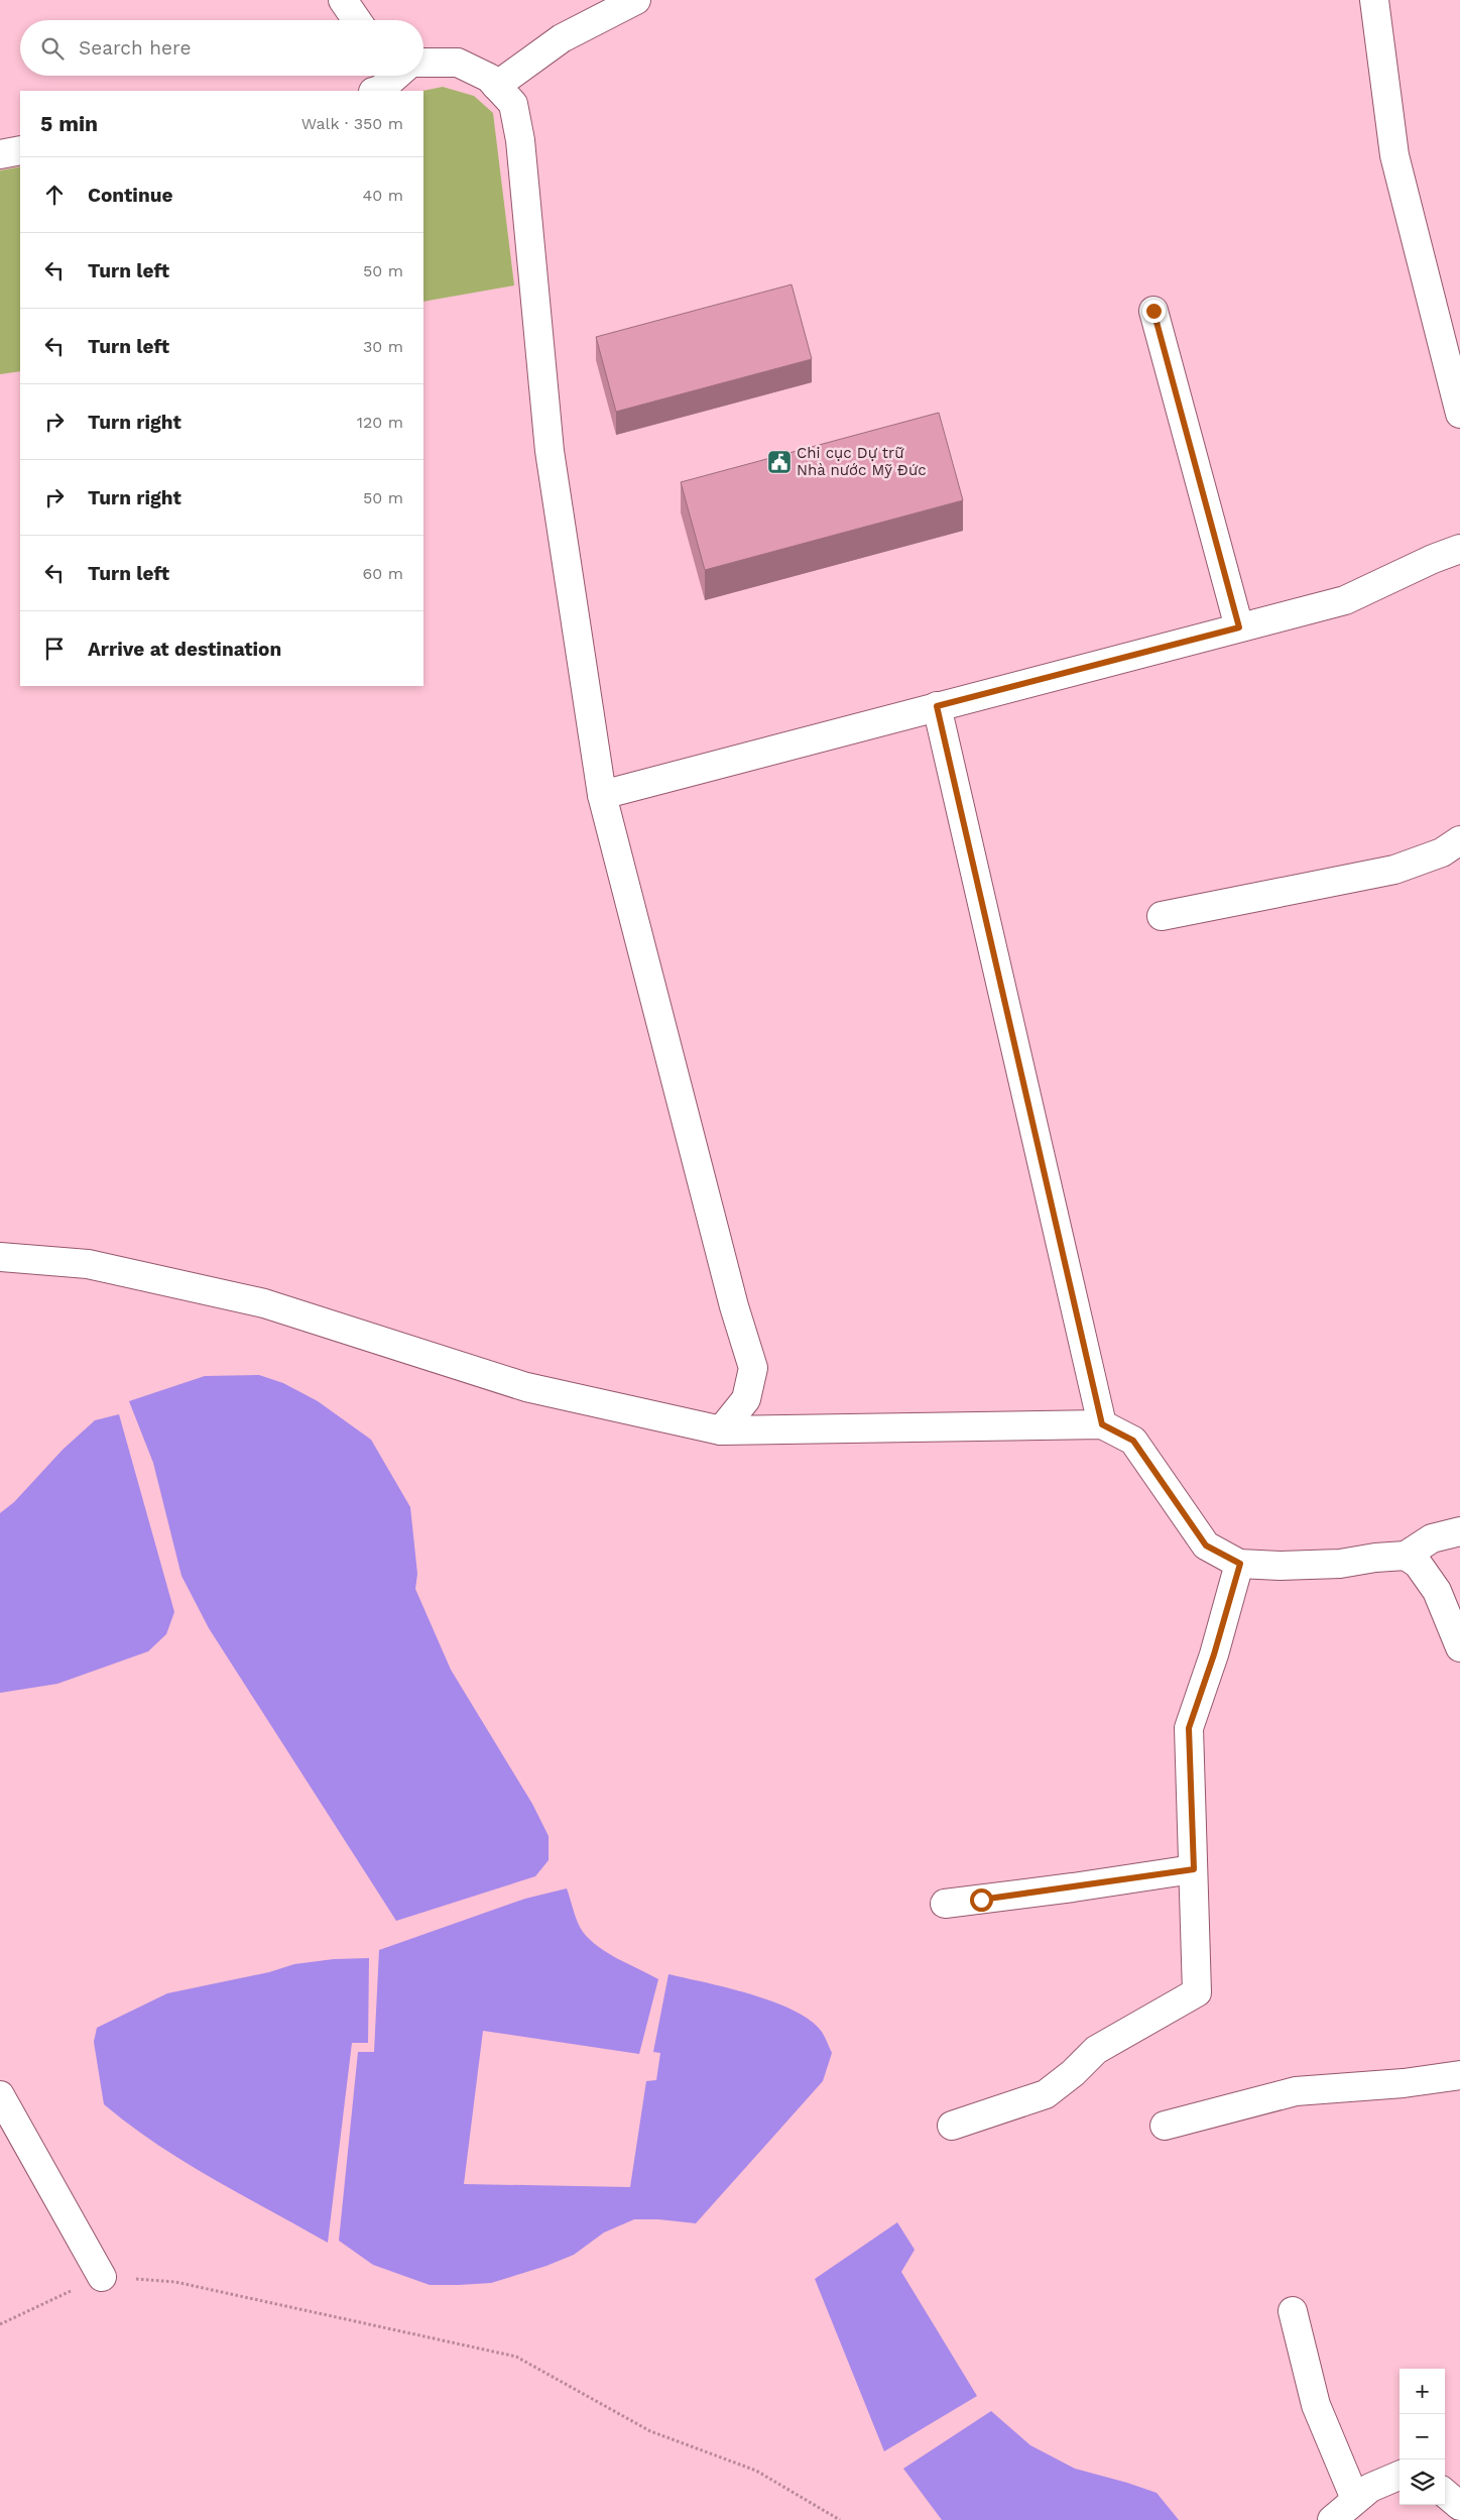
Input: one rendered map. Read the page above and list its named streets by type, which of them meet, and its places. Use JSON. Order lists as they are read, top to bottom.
{
  "places": {
    "public building": ["Chi cục Dự trữ Nhà nước Mỹ Đức"]
  },
  "page": {
    "search": "Search here",
    "heading": ["5 min", "Walk · 350 m"],
    "list": [
      ["Continue", "40 m"],
      ["Turn left", "50 m"],
      ["Turn left", "30 m"],
      ["Turn right", "120 m"],
      ["Turn right", "50 m"],
      ["Turn left", "60 m"],
      "Arrive at destination"
    ],
    "map_buttons": ["+", "−"]
  }
}
